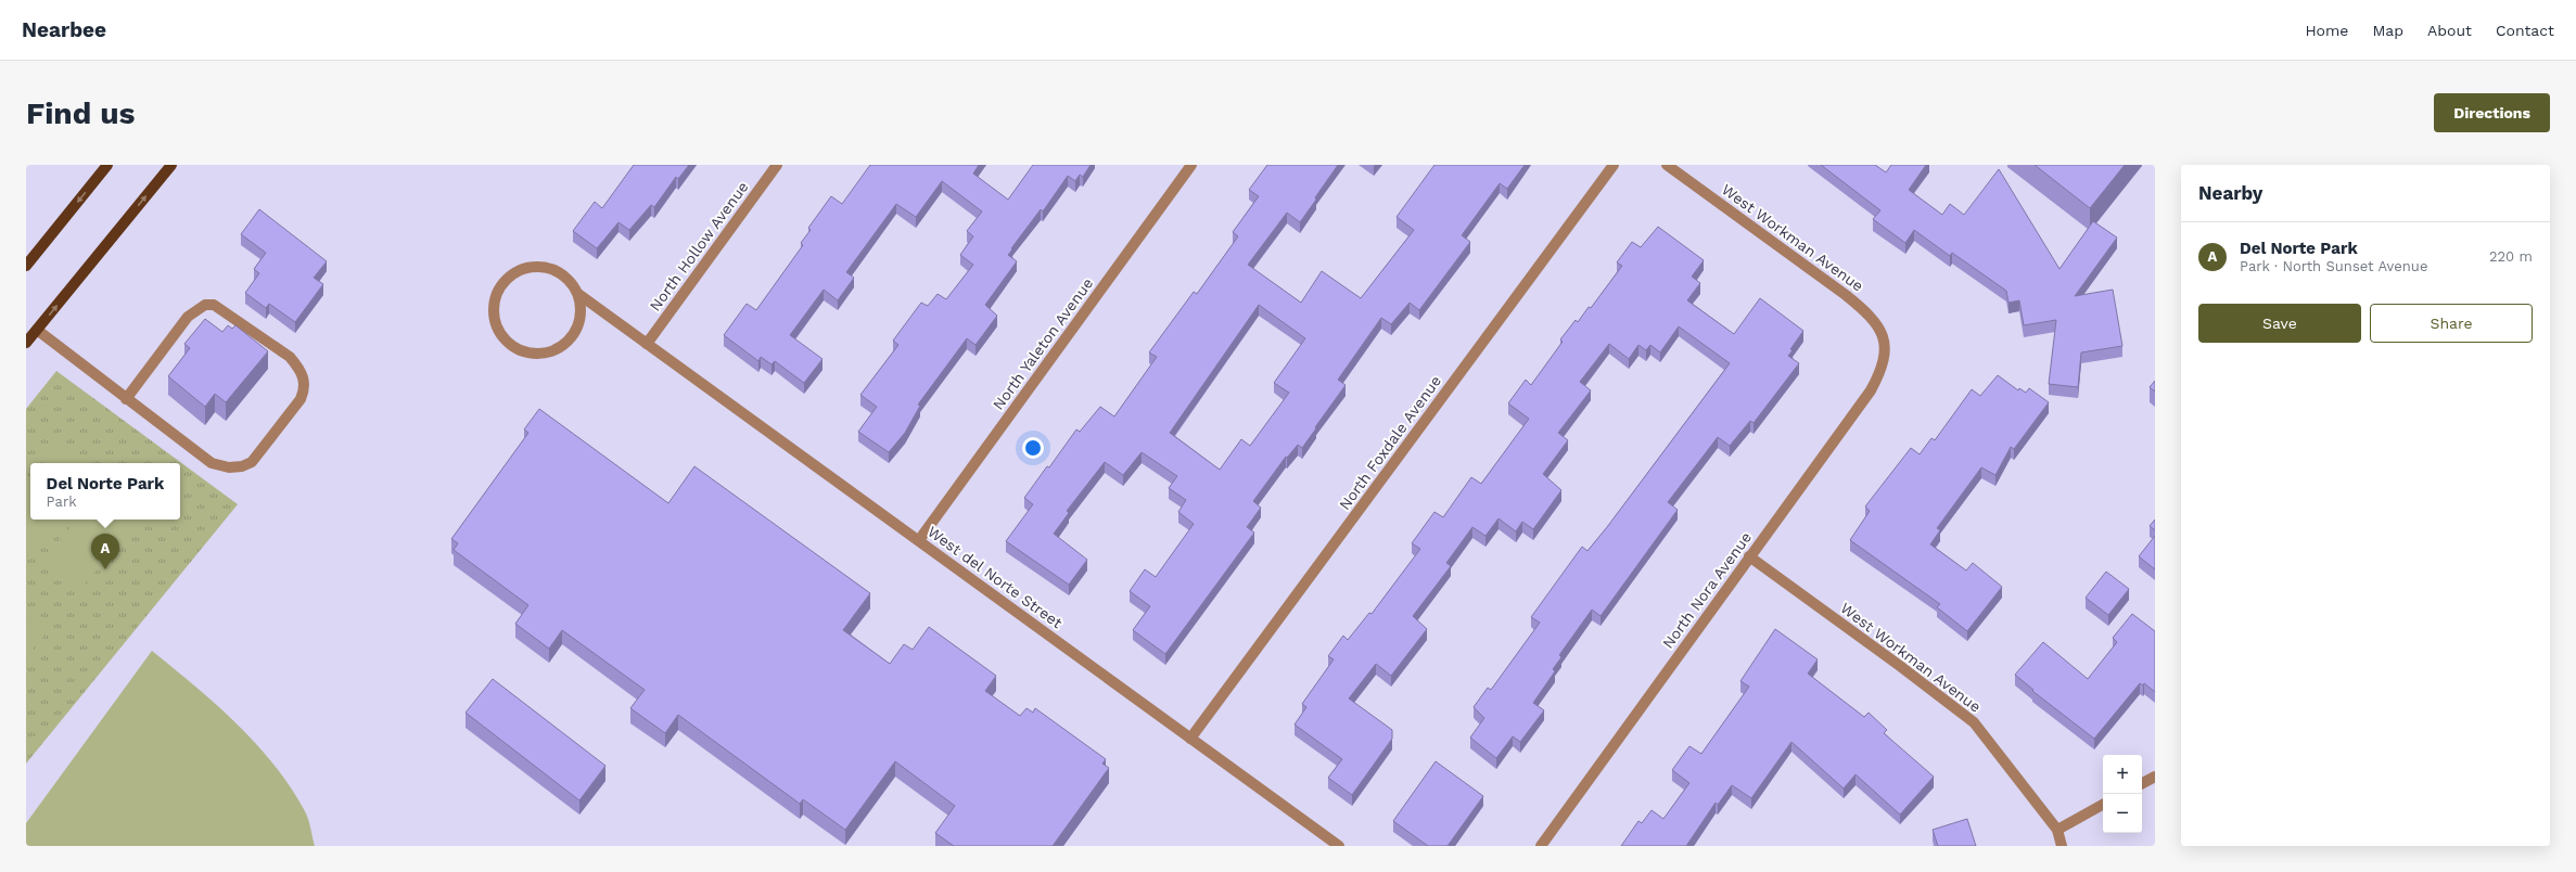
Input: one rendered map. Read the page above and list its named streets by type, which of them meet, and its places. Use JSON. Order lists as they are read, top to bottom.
{
  "streets": {
    "street": [
      "West Workman Avenue",
      "North Hollow Avenue",
      "North Yaleton Avenue",
      "North Foxdale Avenue",
      "West del Norte Street",
      "North Nora Avenue"
    ]
  },
  "crossings": [
    ["West Workman Avenue", "North Nora Avenue"],
    ["North Hollow Avenue", "West del Norte Street"],
    ["North Yaleton Avenue", "West del Norte Street"],
    ["North Foxdale Avenue", "West del Norte Street"]
  ],
  "page": {
    "header": "Nearbee",
    "nav": [
      "Home",
      "Map",
      "About",
      "Contact"
    ],
    "buttons": [
      "Directions",
      ["Save", "Share"]
    ],
    "title": "Find us",
    "heading": "Nearby",
    "list": [
      {
        "mark": "A",
        "name": "Del Norte Park",
        "note": "Park · North Sunset Avenue",
        "value": "220 m"
      }
    ],
    "popup": ["Del Norte Park", "Park"],
    "pins": "A",
    "map_buttons": ["+", "−"]
  }
}
